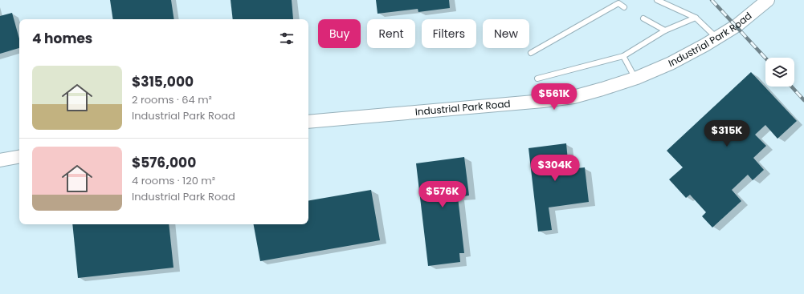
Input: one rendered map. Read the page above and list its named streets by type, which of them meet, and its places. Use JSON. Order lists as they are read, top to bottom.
{
  "streets": {
    "street": ["Industrial Park Road"]
  },
  "page": {
    "chip": [
      "Buy",
      "Rent",
      "Filters",
      "New"
    ],
    "heading": "4 homes",
    "list": [
      {
        "name": "$315,000",
        "note": "2 rooms · 64 m² · Industrial Park Road"
      },
      {
        "name": "$576,000",
        "note": "4 rooms · 120 m² · Industrial Park Road"
      }
    ],
    "price": [
      "$561K",
      "$315K",
      "$304K",
      "$576K"
    ]
  }
}
